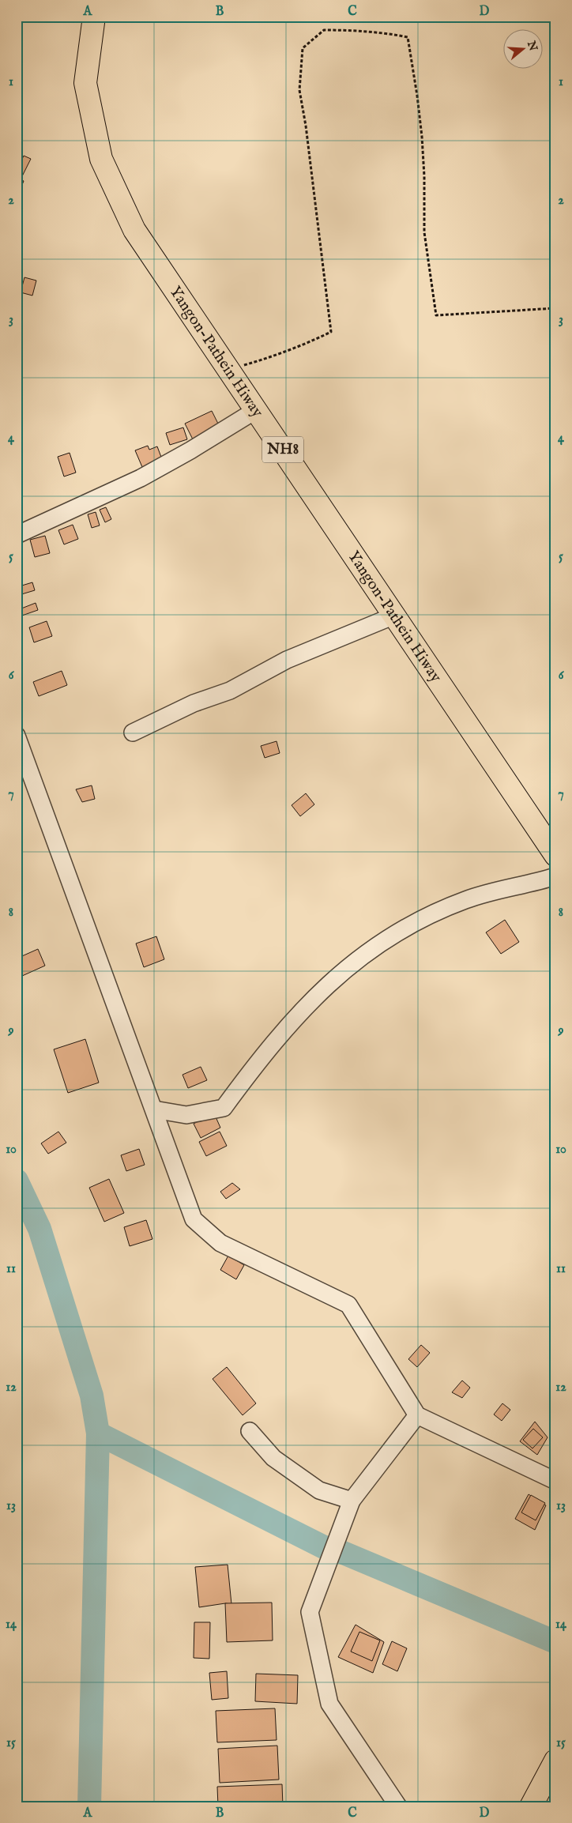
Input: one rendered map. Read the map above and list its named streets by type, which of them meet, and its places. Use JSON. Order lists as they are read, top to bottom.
{
  "streets": {
    "highway": ["Yangon-Pathein Hiway", "NH8"]
  },
  "north": "right",
  "grid": {
    "columns": [
      "A",
      "B",
      "C",
      "D"
    ],
    "rows": [
      "1",
      "2",
      "3",
      "4",
      "5",
      "6",
      "7",
      "8",
      "9",
      "10",
      "11",
      "12",
      "13",
      "14",
      "15"
    ]
  }
}
